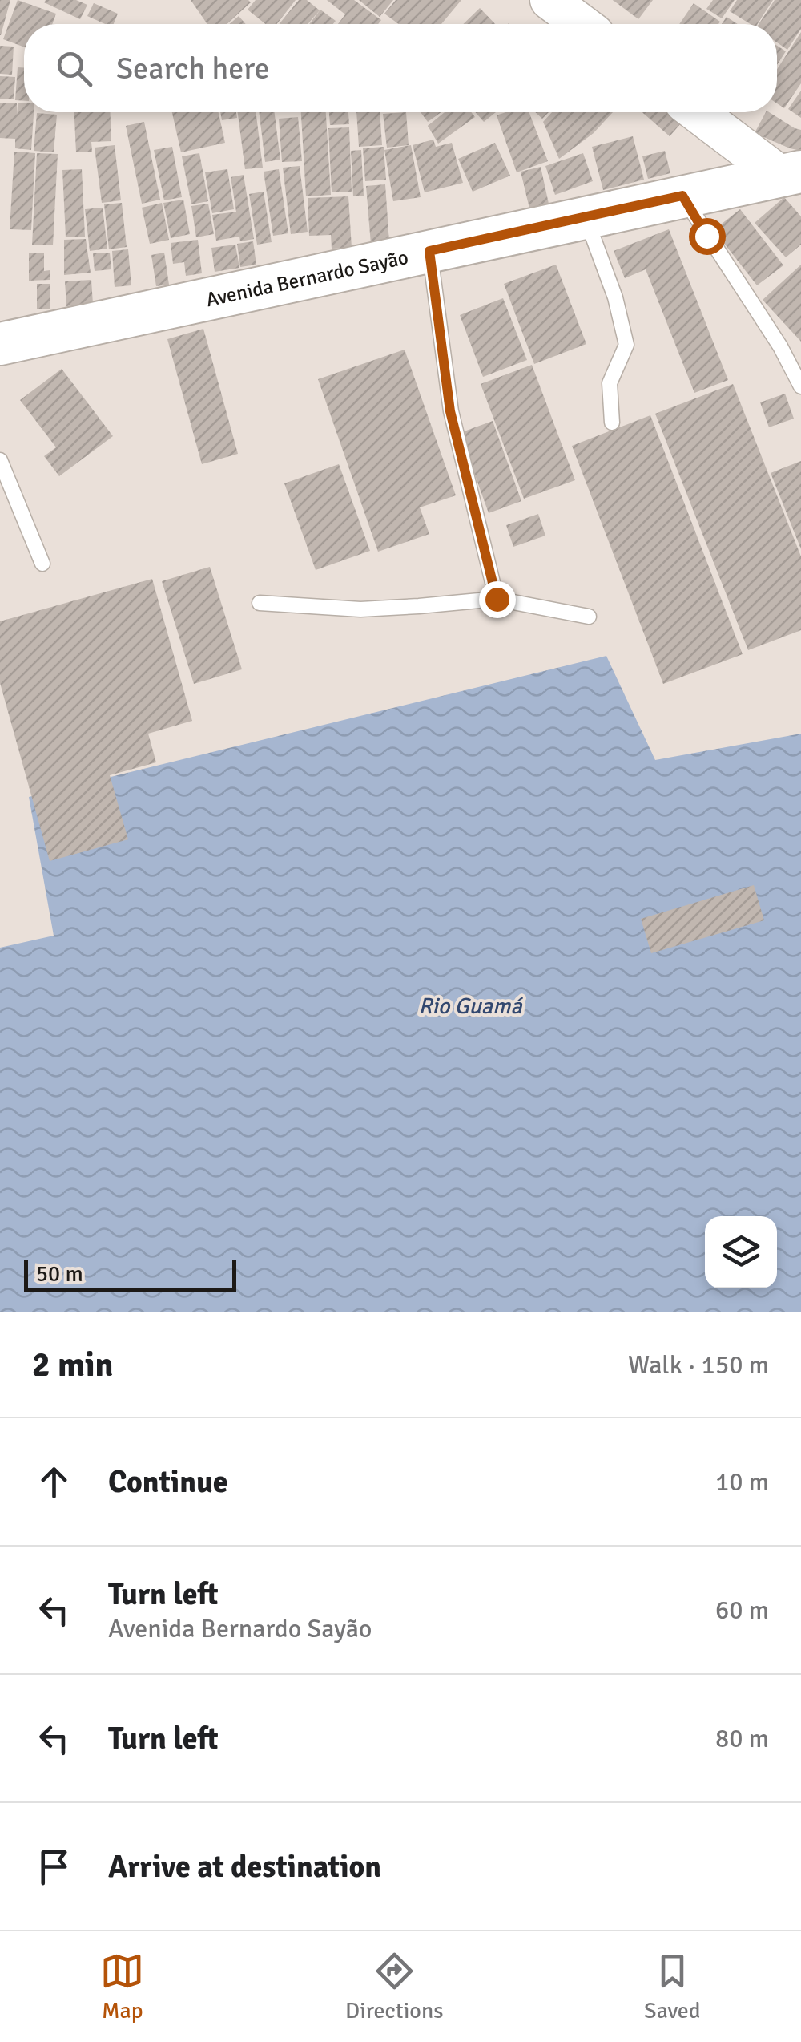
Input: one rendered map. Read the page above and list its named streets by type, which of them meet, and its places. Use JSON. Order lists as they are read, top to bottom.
{
  "streets": {
    "main road": ["Avenida Bernardo Sayão"]
  },
  "water": ["Rio Guamá"],
  "scale_bar": "50 m",
  "page": {
    "search": "Search here",
    "scale": "50 m",
    "heading": ["2 min", "Walk · 150 m"],
    "list": [
      ["Continue", "10 m"],
      ["Turn left", "Avenida Bernardo Sayão", "60 m"],
      ["Turn left", "80 m"],
      "Arrive at destination"
    ],
    "nav": ["Map", "Directions", "Saved"]
  }
}
